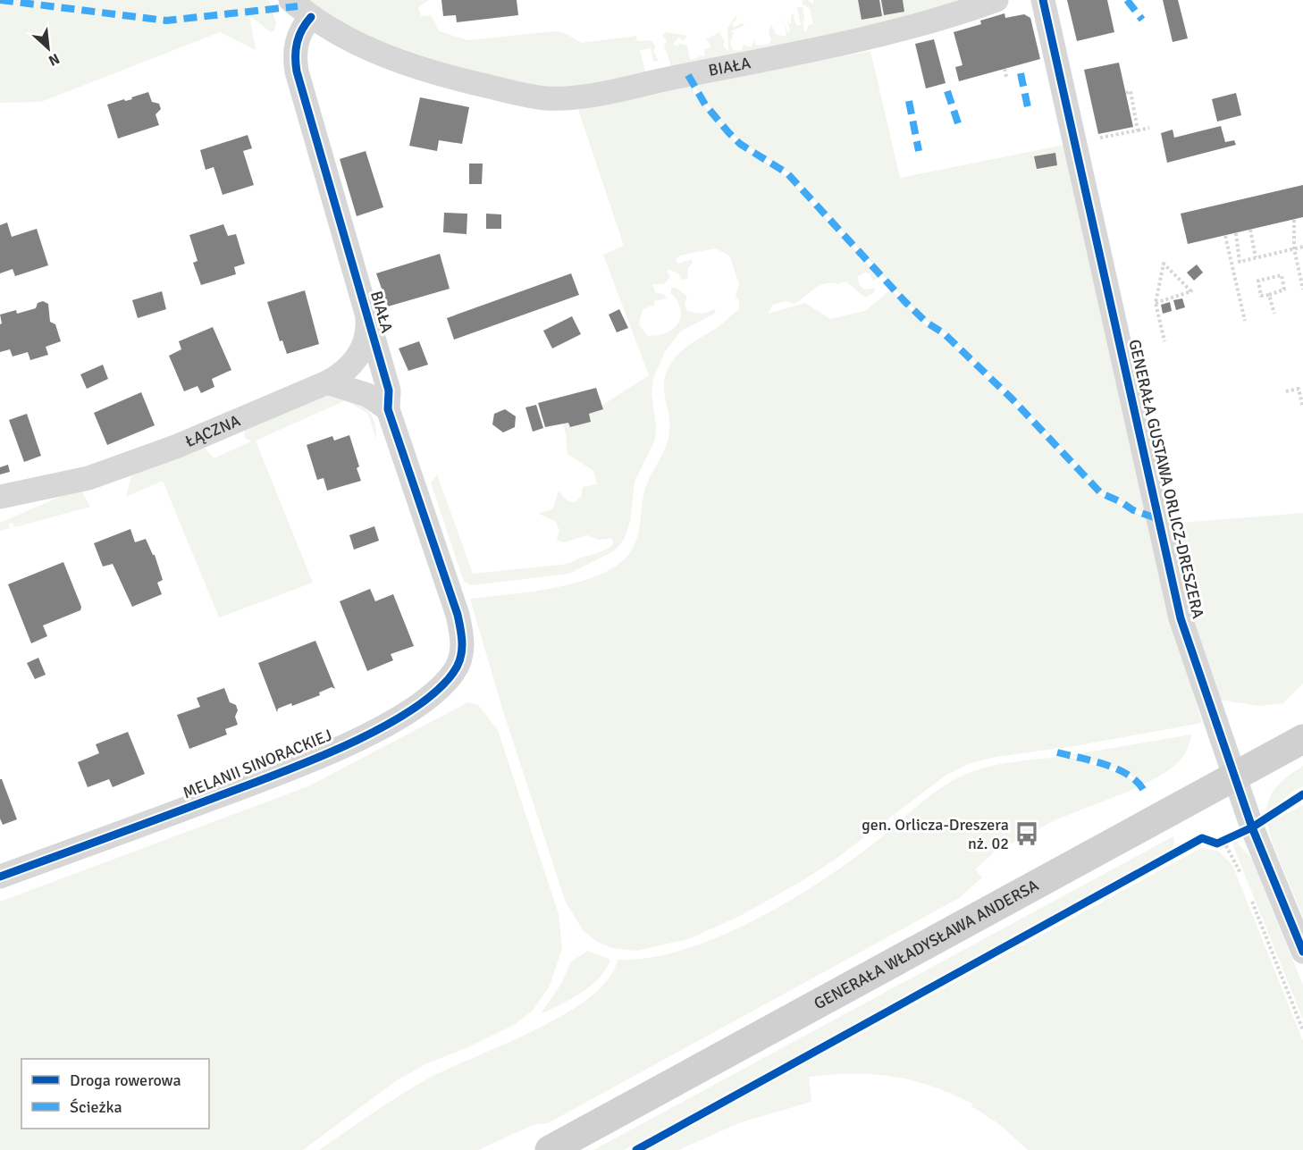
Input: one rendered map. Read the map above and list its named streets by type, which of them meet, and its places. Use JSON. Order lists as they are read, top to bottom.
{
  "streets": {
    "main road": ["GENERAŁA WŁADYSŁAWA ANDERSA"],
    "street": [
      "BIAŁA",
      "ŁĄCZNA",
      "GENERAŁA GUSTAWA ORLICZ-DRESZERA",
      "MELANII SINORACKIEJ"
    ]
  },
  "crossings": [
    ["BIAŁA", "ŁĄCZNA"],
    ["BIAŁA", "MELANII SINORACKIEJ"],
    ["GENERAŁA GUSTAWA ORLICZ-DRESZERA", "GENERAŁA WŁADYSŁAWA ANDERSA"]
  ],
  "places": {
    "bus stop": ["gen. Orlicza-Dreszera nż. 02"]
  },
  "legend": ["Droga rowerowa", "Ścieżka"],
  "north": "bottom right"
}
